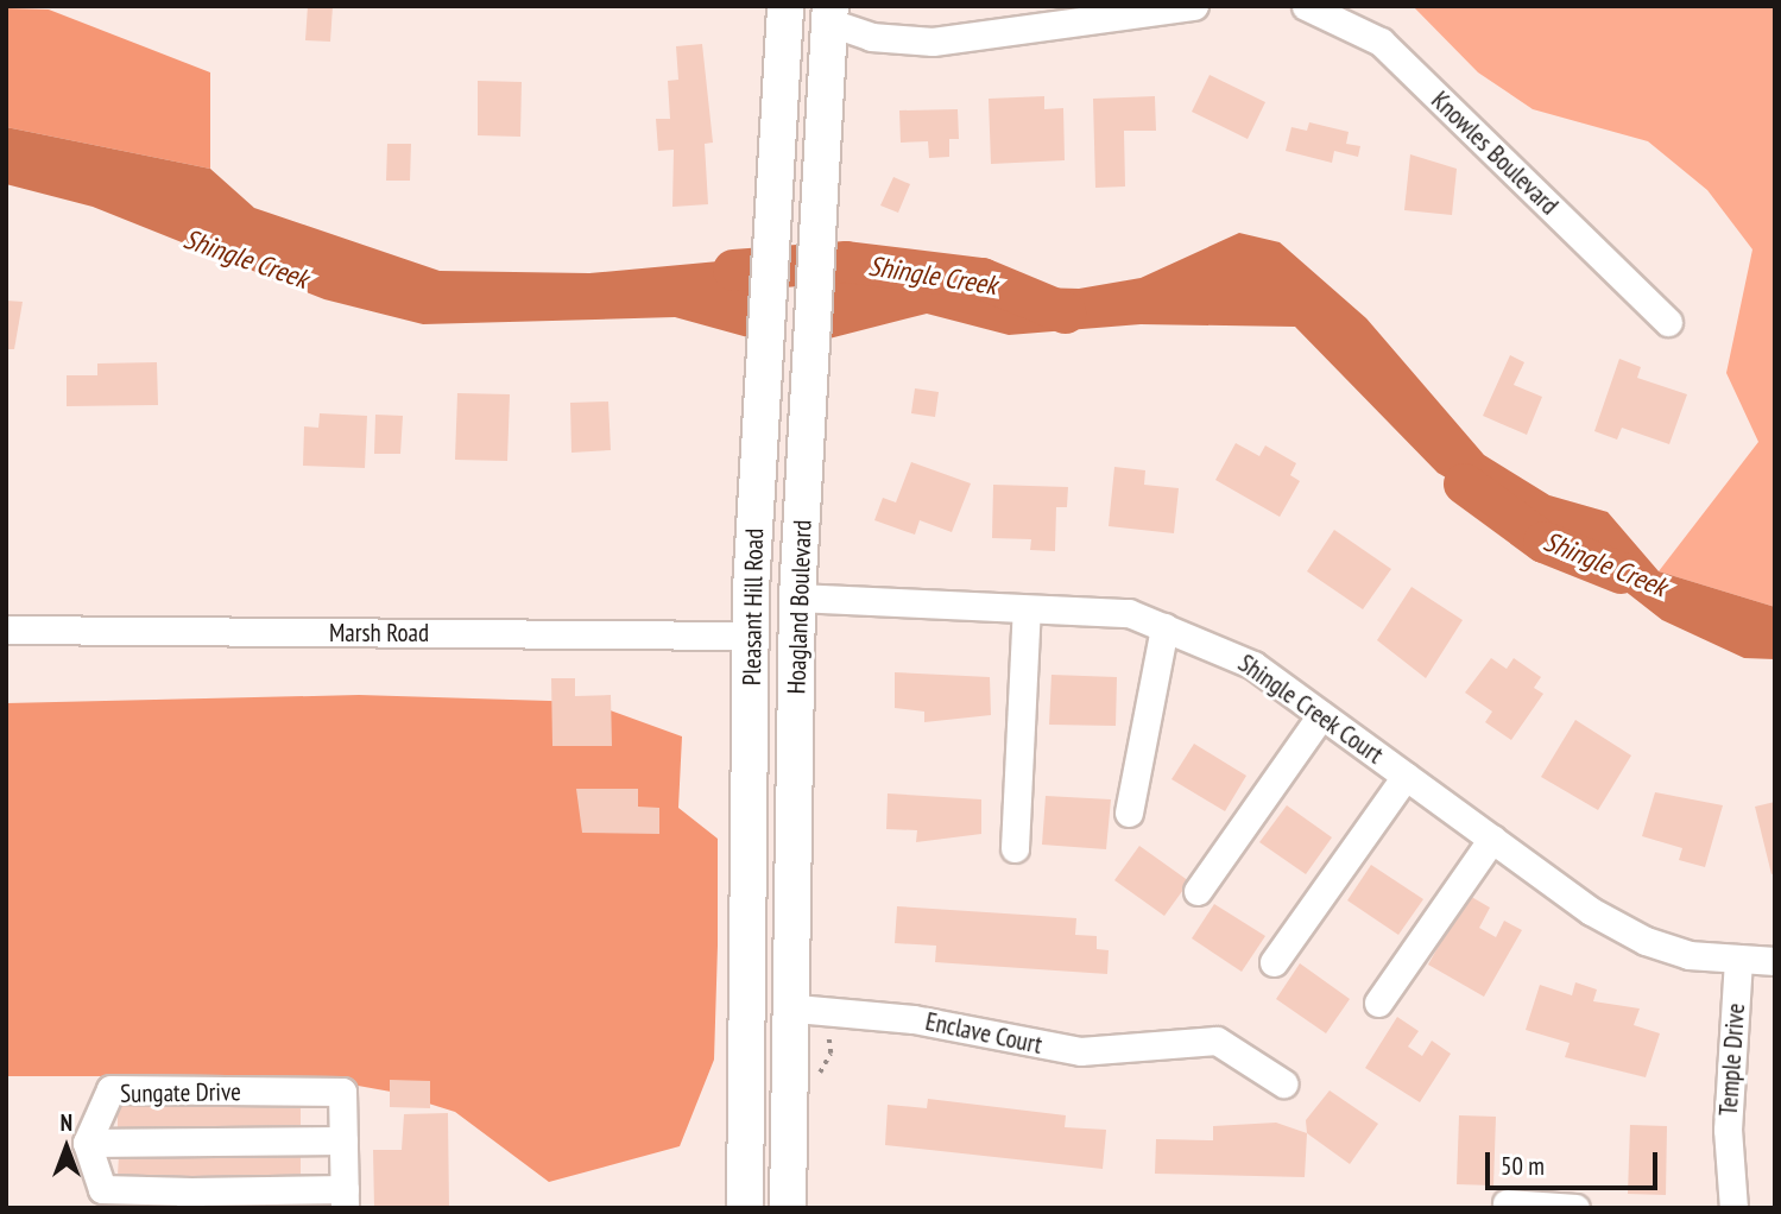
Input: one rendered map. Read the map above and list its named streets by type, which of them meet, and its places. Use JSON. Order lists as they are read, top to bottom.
{
  "streets": {
    "main road": ["Pleasant Hill Road", "Hoagland Boulevard"],
    "street": [
      "Knowles Boulevard",
      "Marsh Road",
      "Shingle Creek Court",
      "Enclave Court",
      "Temple Drive",
      "Sungate Drive"
    ]
  },
  "crossings": [
    ["Pleasant Hill Road", "Marsh Road"],
    ["Hoagland Boulevard", "Shingle Creek Court"],
    ["Hoagland Boulevard", "Enclave Court"],
    ["Shingle Creek Court", "Temple Drive"]
  ],
  "water": ["Shingle Creek"],
  "scale_bar": "50 m",
  "north": "top"
}
